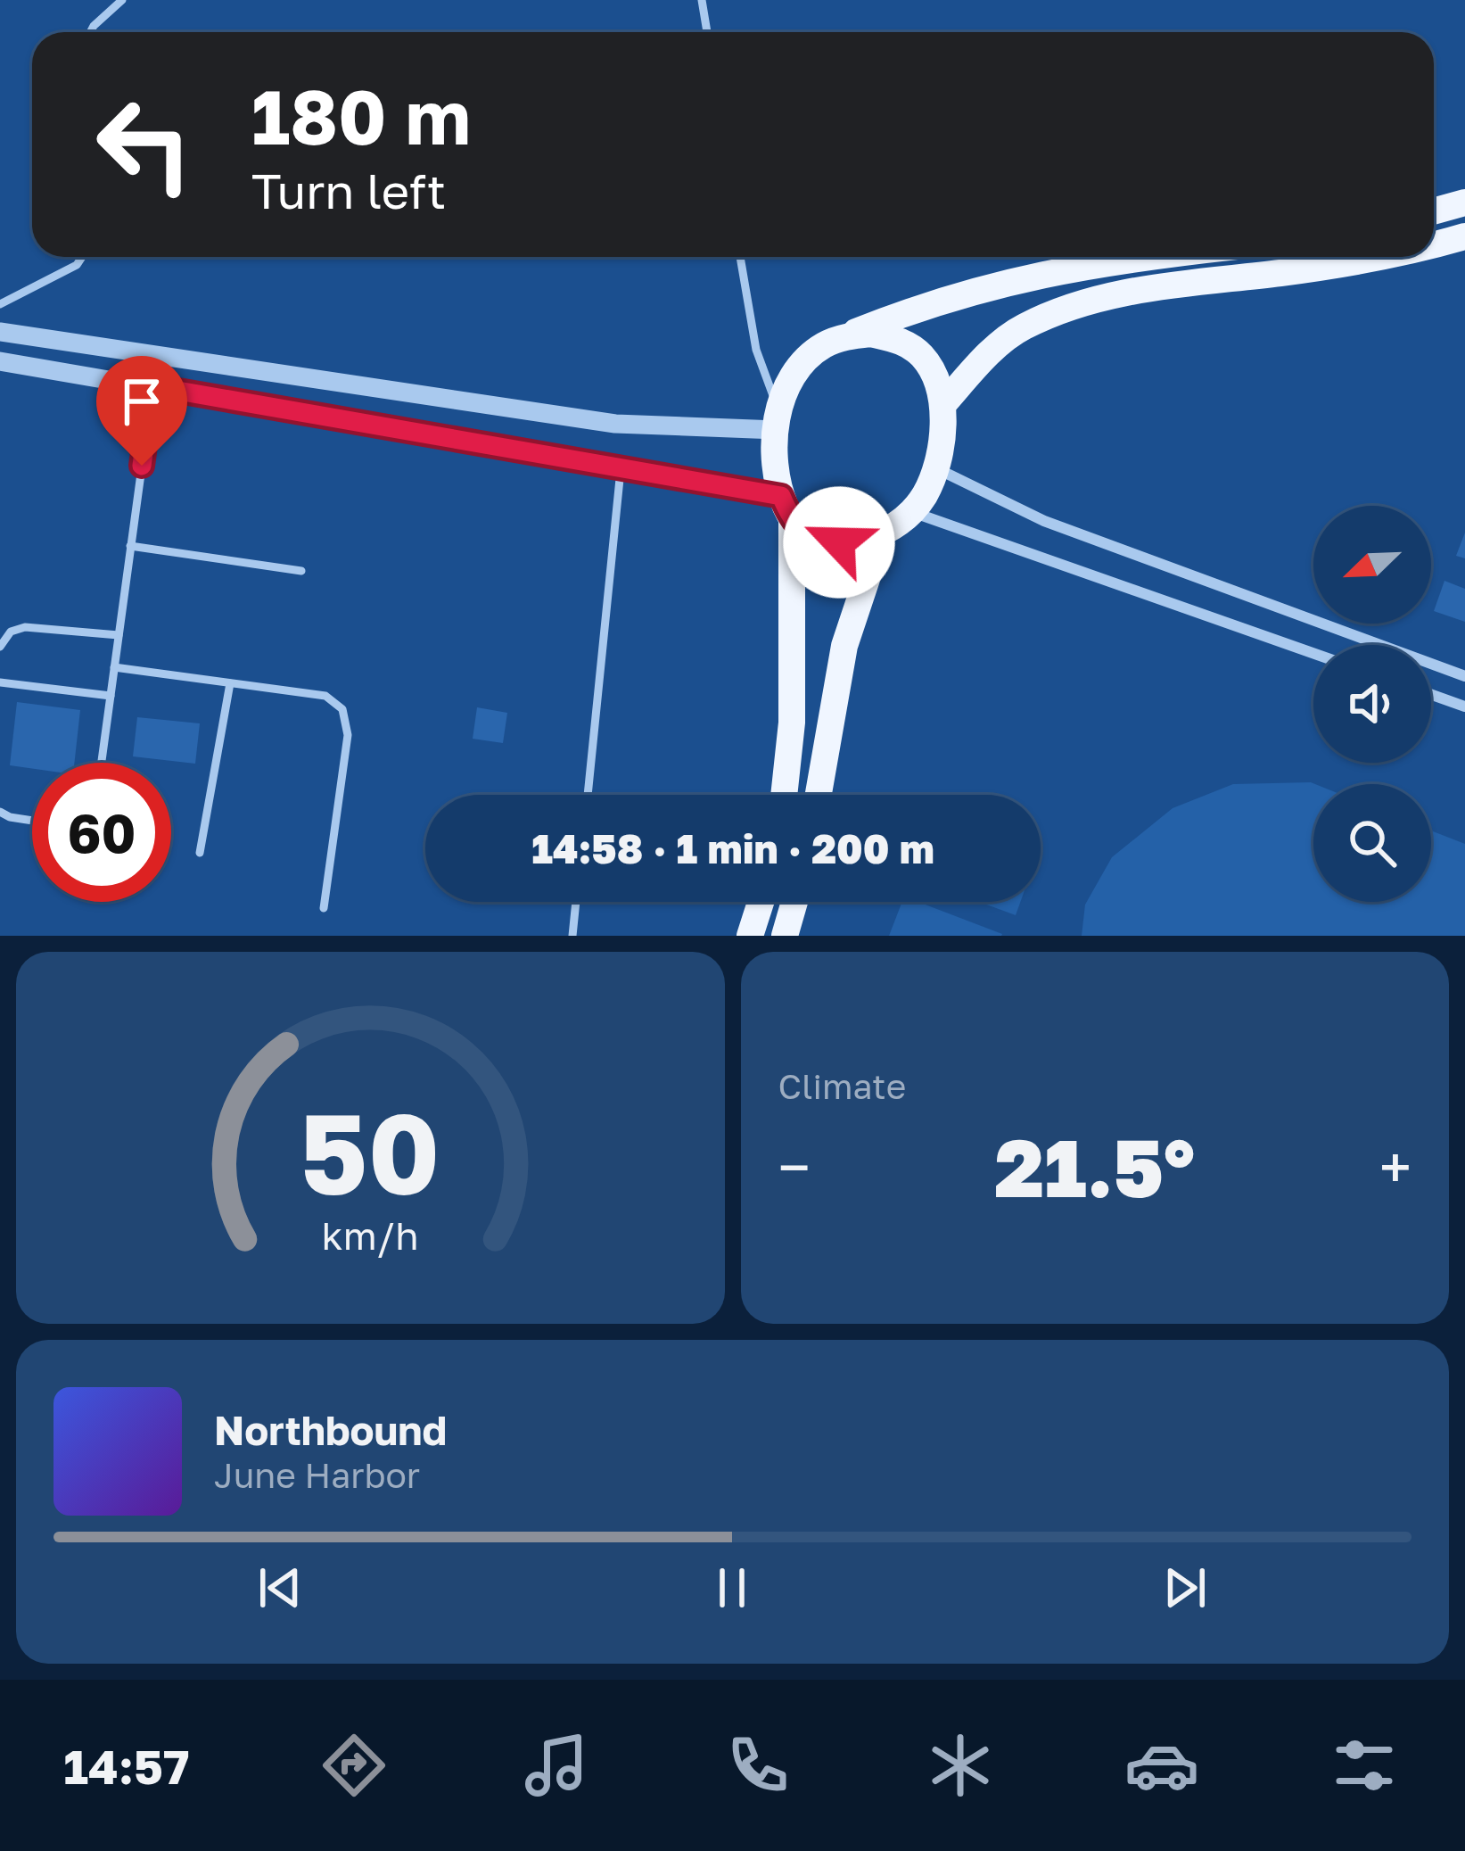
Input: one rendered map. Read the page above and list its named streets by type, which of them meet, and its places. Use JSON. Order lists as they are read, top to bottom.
{
  "north": "bottom left",
  "page": {
    "turn": ["180 m", "Turn left"],
    "limit": "60",
    "trip": "14:58 · 1 min · 200 m",
    "tile": "Climate",
    "heat": ["−", "21.5°", "+"],
    "song": ["Northbound", "June Harbor"],
    "tabs": "14:57",
    "gauge": ["50", "km/h"]
  }
}
